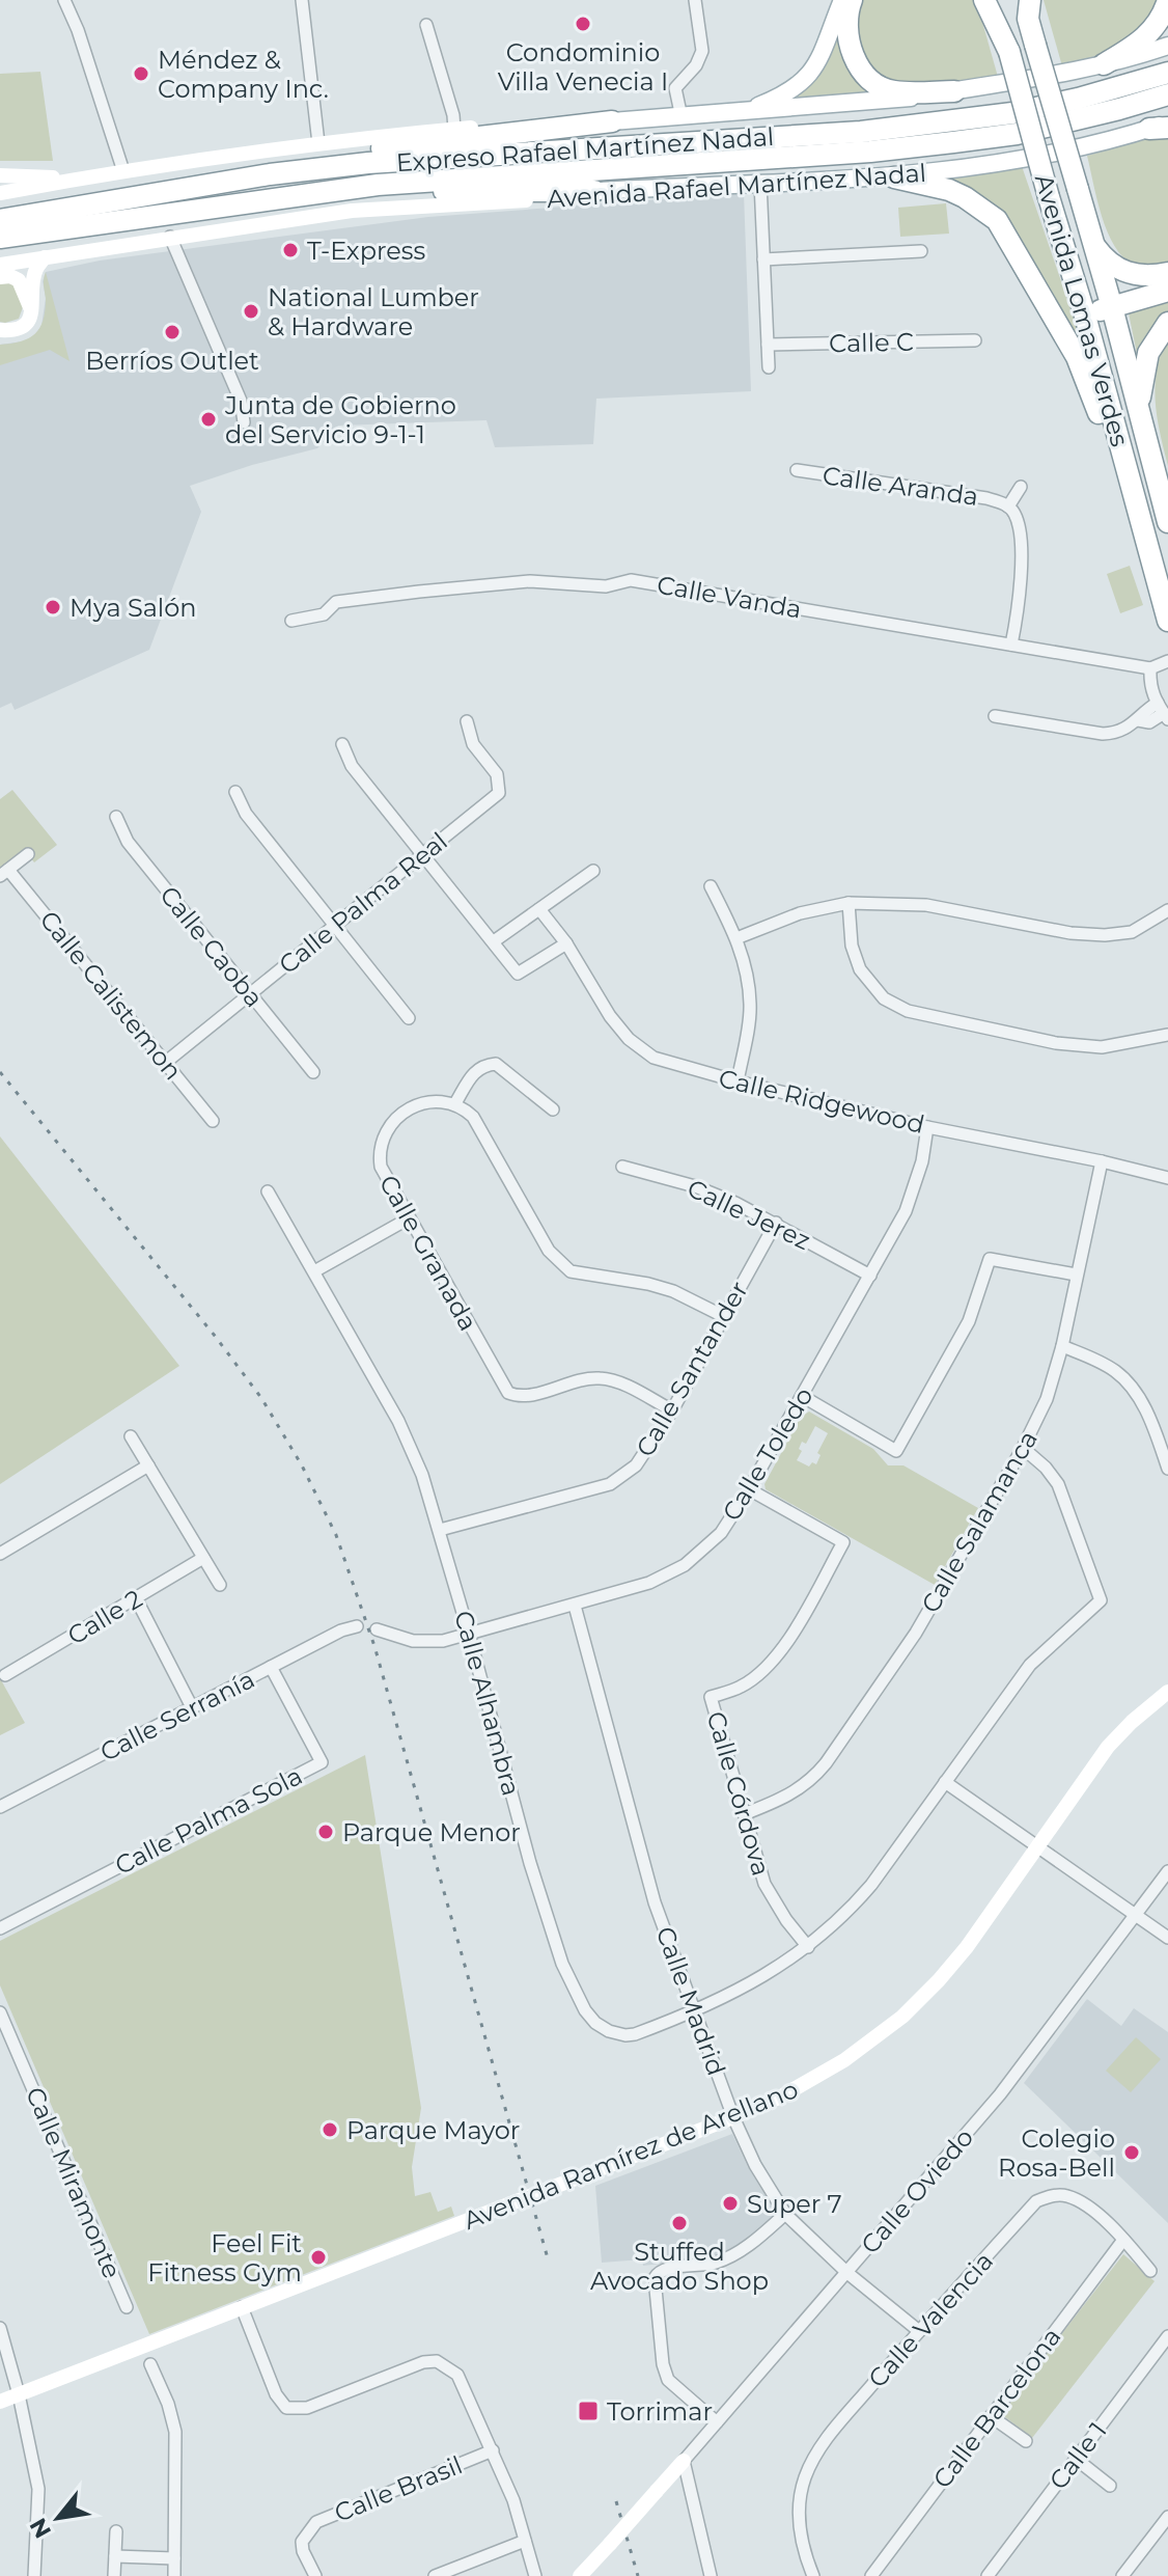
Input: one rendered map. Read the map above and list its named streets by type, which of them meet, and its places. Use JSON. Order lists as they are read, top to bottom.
{
  "streets": {
    "highway": ["Expreso Rafael Martínez Nadal", "Avenida Lomas Verdes"],
    "main road": ["Avenida Rafael Martínez Nadal"],
    "street": [
      "Calle C",
      "Calle Aranda",
      "Calle Vanda",
      "Calle Palma Real",
      "Calle Caoba",
      "Calle Calistemon",
      "Calle Ridgewood",
      "Calle Jerez",
      "Calle Granada",
      "Calle Santander",
      "Calle Toledo",
      "Calle Salamanca",
      "Calle 2",
      "Calle Alhambra",
      "Calle Serranía",
      "Calle Córdova",
      "Calle Palma Sola",
      "Calle Madrid",
      "Avenida Ramírez de Arellano",
      "Calle Miramonte",
      "Calle Oviedo",
      "Calle Valencia",
      "Calle Barcelona",
      "Calle 1",
      "Calle Brasil"
    ]
  },
  "crossings": [
    ["Calle Aranda", "Calle Vanda"],
    ["Calle Palma Real", "Calle Caoba"],
    ["Calle Palma Real", "Calle Calistemon"],
    ["Calle Ridgewood", "Calle Toledo"],
    ["Calle Ridgewood", "Calle Salamanca"],
    ["Calle Jerez", "Calle Santander"],
    ["Calle Jerez", "Calle Toledo"],
    ["Calle Granada", "Calle Santander"],
    ["Calle Santander", "Calle Alhambra"],
    ["Calle Toledo", "Calle Alhambra"],
    ["Calle Toledo", "Calle Córdova"],
    ["Calle Toledo", "Calle Madrid"],
    ["Calle Salamanca", "Calle Alhambra"],
    ["Calle Salamanca", "Calle Córdova"],
    ["Calle Alhambra", "Calle Córdova"],
    ["Calle Alhambra", "Calle Madrid"],
    ["Calle Serranía", "Calle Palma Sola"],
    ["Calle Madrid", "Avenida Ramírez de Arellano"],
    ["Calle Madrid", "Calle Oviedo"],
    ["Calle Madrid", "Calle Valencia"],
    ["Calle Valencia", "Calle Barcelona"]
  ],
  "places": {
    "other": [
      "Condominio Villa Venecia I",
      "Méndez & Company Inc.",
      "T-Express",
      "National Lumber & Hardware",
      "Berríos Outlet",
      "Junta de Gobierno del Servicio 9-1-1",
      "Mya Salón",
      "Parque Menor",
      "Parque Mayor",
      "Colegio Rosa-Bell",
      "Super 7",
      "Stuffed Avocado Shop",
      "Feel Fit Fitness Gym"
    ],
    "transit": ["Torrimar"]
  },
  "north": "bottom left"
}
